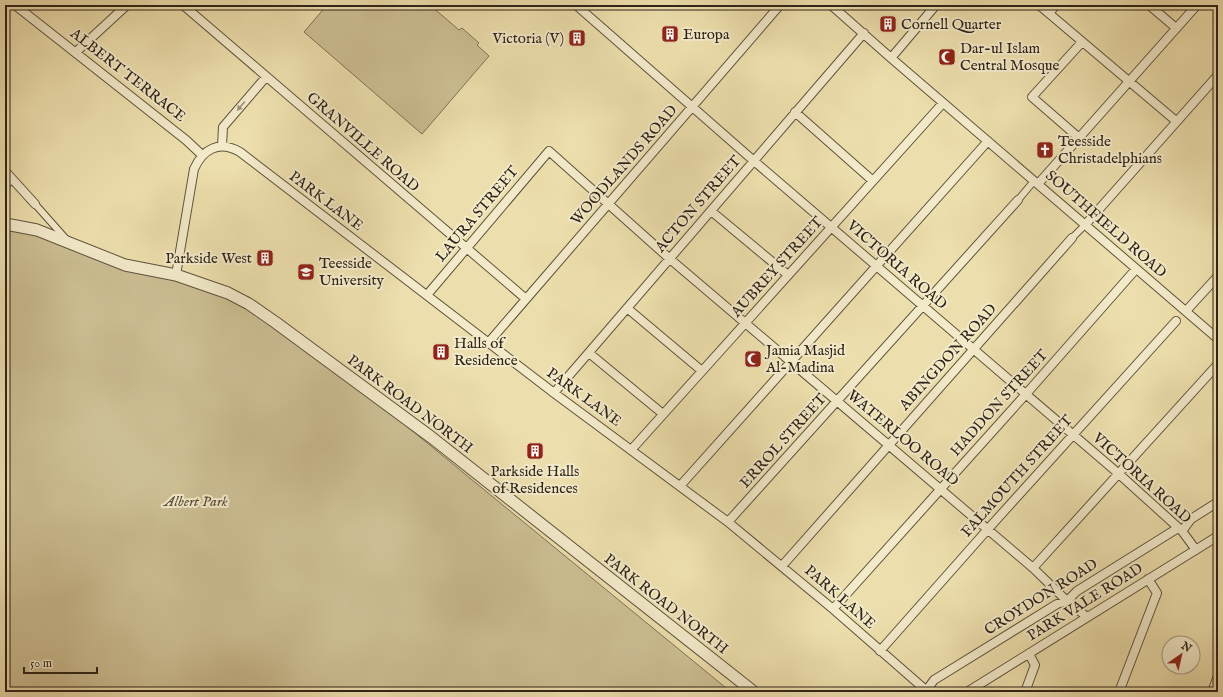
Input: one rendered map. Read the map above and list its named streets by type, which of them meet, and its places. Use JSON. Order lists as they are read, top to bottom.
{
  "streets": {
    "street": [
      "ALBERT TERRACE",
      "GRANVILLE ROAD",
      "WOODLANDS ROAD",
      "PARK LANE",
      "ACTON STREET",
      "LAURA STREET",
      "SOUTHFIELD ROAD",
      "VICTORIA ROAD",
      "AUBREY STREET",
      "ABINGDON ROAD",
      "HADDON STREET",
      "PARK ROAD NORTH",
      "WATERLOO ROAD",
      "ERROL STREET",
      "FALMOUTH STREET",
      "CROYDON ROAD",
      "PARK VALE ROAD"
    ]
  },
  "crossings": [
    ["GRANVILLE ROAD", "WOODLANDS ROAD"],
    ["GRANVILLE ROAD", "LAURA STREET"],
    ["WOODLANDS ROAD", "PARK LANE"],
    ["WOODLANDS ROAD", "VICTORIA ROAD"],
    ["WOODLANDS ROAD", "WATERLOO ROAD"],
    ["PARK LANE", "ACTON STREET"],
    ["PARK LANE", "LAURA STREET"],
    ["PARK LANE", "AUBREY STREET"],
    ["PARK LANE", "ABINGDON ROAD"],
    ["PARK LANE", "HADDON STREET"],
    ["PARK LANE", "ERROL STREET"],
    ["PARK LANE", "FALMOUTH STREET"],
    ["PARK LANE", "CROYDON ROAD"],
    ["ACTON STREET", "SOUTHFIELD ROAD"],
    ["ACTON STREET", "VICTORIA ROAD"],
    ["ACTON STREET", "WATERLOO ROAD"],
    ["LAURA STREET", "WATERLOO ROAD"],
    ["SOUTHFIELD ROAD", "AUBREY STREET"],
    ["SOUTHFIELD ROAD", "HADDON STREET"],
    ["VICTORIA ROAD", "AUBREY STREET"],
    ["VICTORIA ROAD", "ABINGDON ROAD"],
    ["VICTORIA ROAD", "HADDON STREET"],
    ["VICTORIA ROAD", "ERROL STREET"],
    ["VICTORIA ROAD", "FALMOUTH STREET"],
    ["VICTORIA ROAD", "CROYDON ROAD"],
    ["VICTORIA ROAD", "PARK VALE ROAD"],
    ["AUBREY STREET", "WATERLOO ROAD"],
    ["ABINGDON ROAD", "WATERLOO ROAD"],
    ["HADDON STREET", "WATERLOO ROAD"],
    ["WATERLOO ROAD", "ERROL STREET"],
    ["WATERLOO ROAD", "FALMOUTH STREET"],
    ["WATERLOO ROAD", "CROYDON ROAD"],
    ["WATERLOO ROAD", "PARK VALE ROAD"]
  ],
  "parks": ["Albert Park"],
  "places": {
    "building": [
      "Cornell Quarter",
      "Europa",
      "Victoria (V)",
      "Parkside West",
      "Halls of Residence",
      "Parkside Halls of Residences"
    ],
    "mosque": ["Dar-ul Islam Central Mosque", "Jamia Masjid Al-Madina"],
    "church": ["Teesside Christadelphians"],
    "school or university": ["Teesside University"]
  },
  "scale_bar": "50 m",
  "north": "top right"
}
